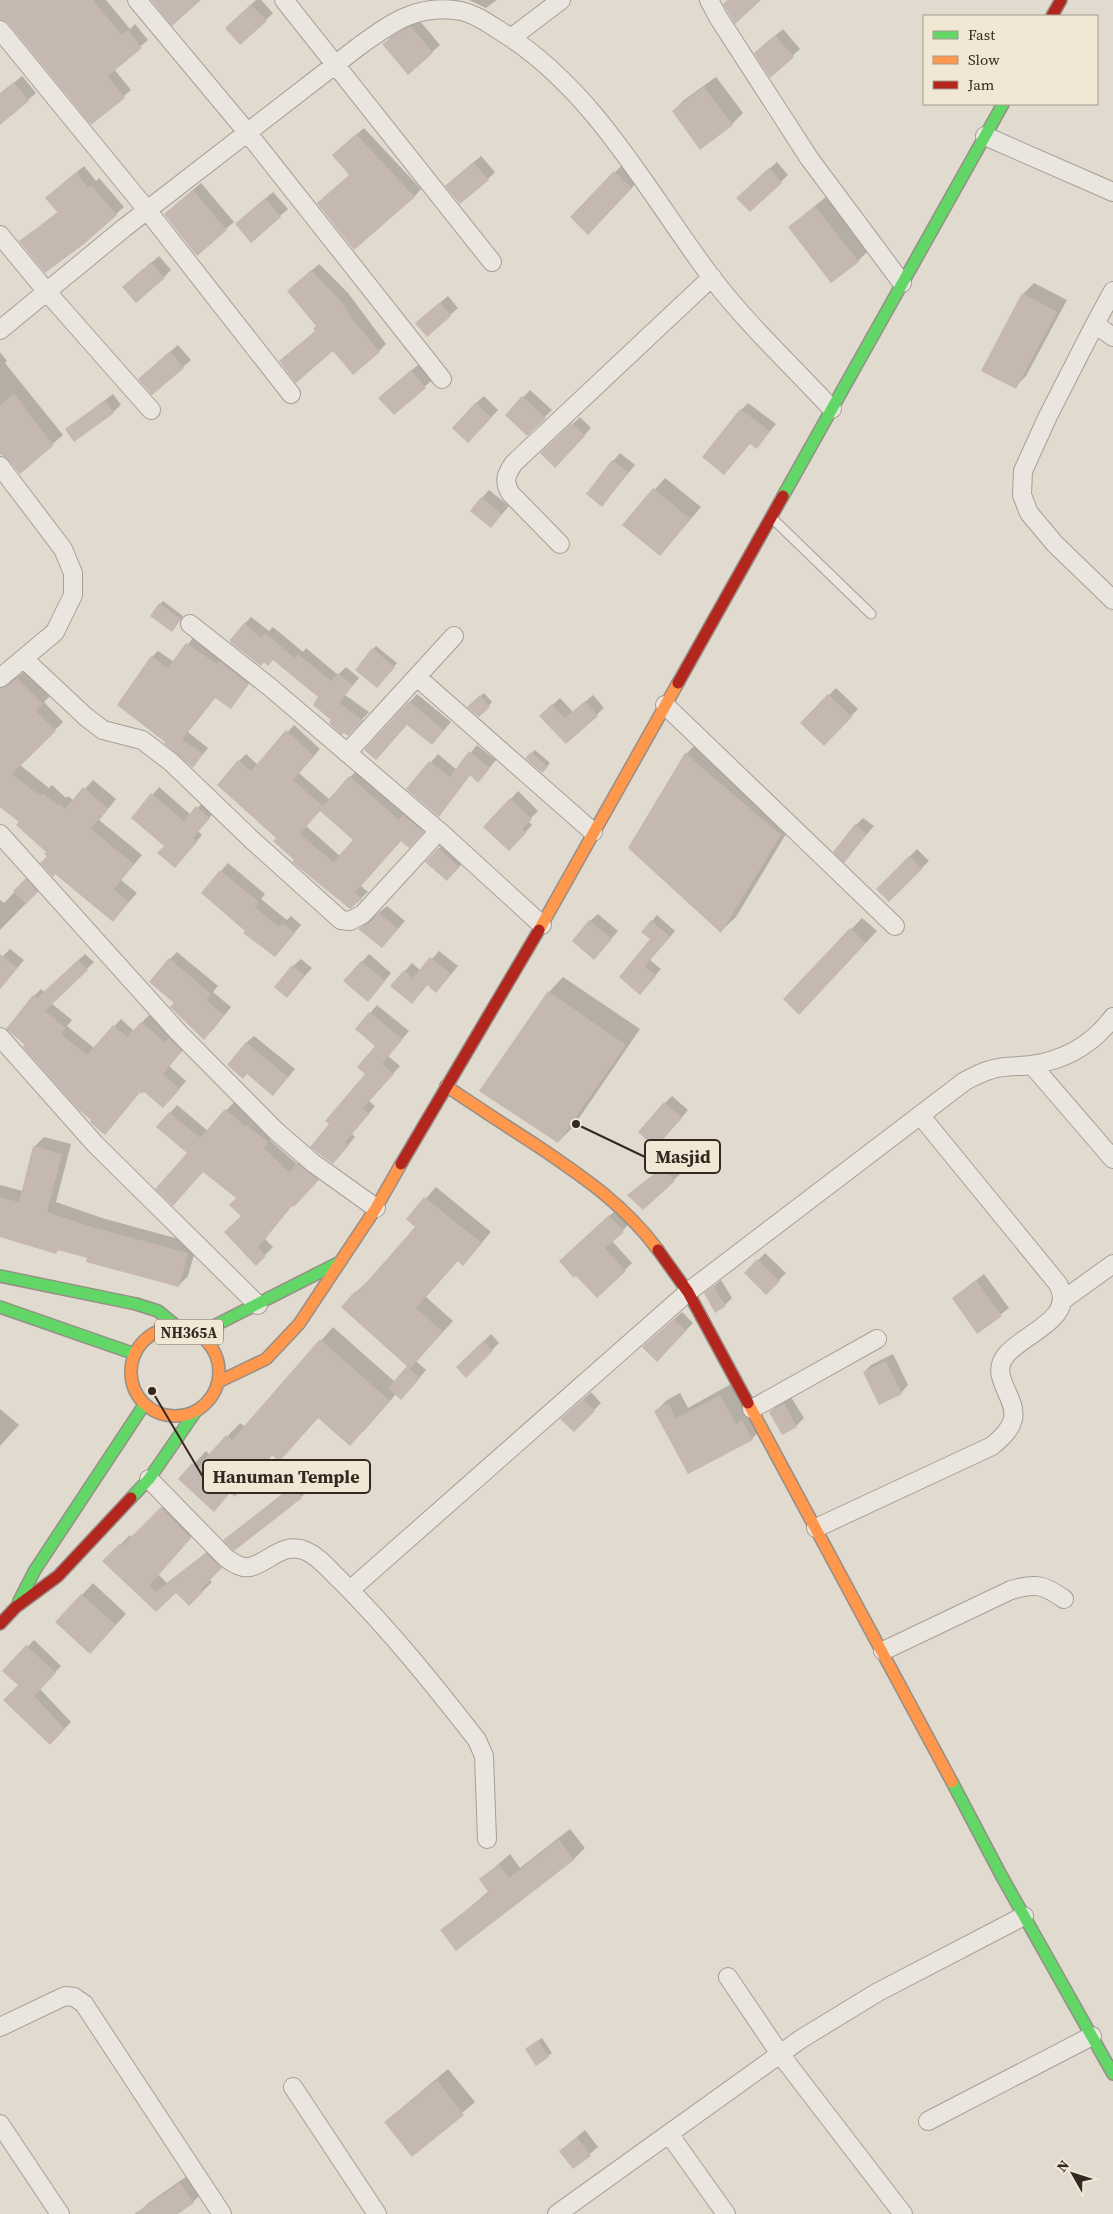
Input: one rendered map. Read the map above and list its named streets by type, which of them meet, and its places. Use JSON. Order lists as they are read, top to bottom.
{
  "streets": {
    "main road": ["NH365A"]
  },
  "places": ["Masjid", "Hanuman Temple"],
  "legend": ["Fast", "Slow", "Jam"],
  "north": "top left"
}
